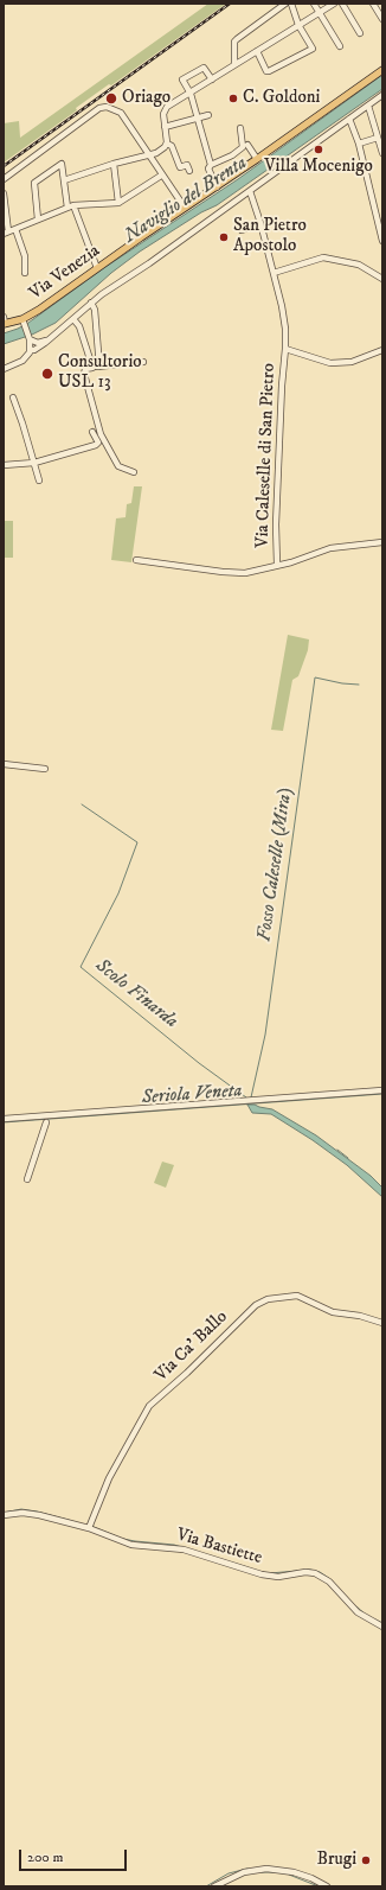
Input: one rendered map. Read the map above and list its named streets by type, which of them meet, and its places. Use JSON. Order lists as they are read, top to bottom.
{
  "streets": {
    "main road": ["Via Venezia"],
    "street": ["Via Caleselle di San Pietro", "Via Ca' Ballo", "Via Bastiette"]
  },
  "crossings": [
    ["Via Ca' Ballo", "Via Bastiette"]
  ],
  "water": [
    "Naviglio del Brenta",
    "Fosso Caleselle (Mira)",
    "Scolo Finarda",
    "Seriola Veneta"
  ],
  "places": [
    "Oriago",
    "C. Goldoni",
    "Villa Mocenigo",
    "San Pietro Apostolo",
    "Consultorio USL 13",
    "Brugi"
  ],
  "scale_bar": "200 m"
}
